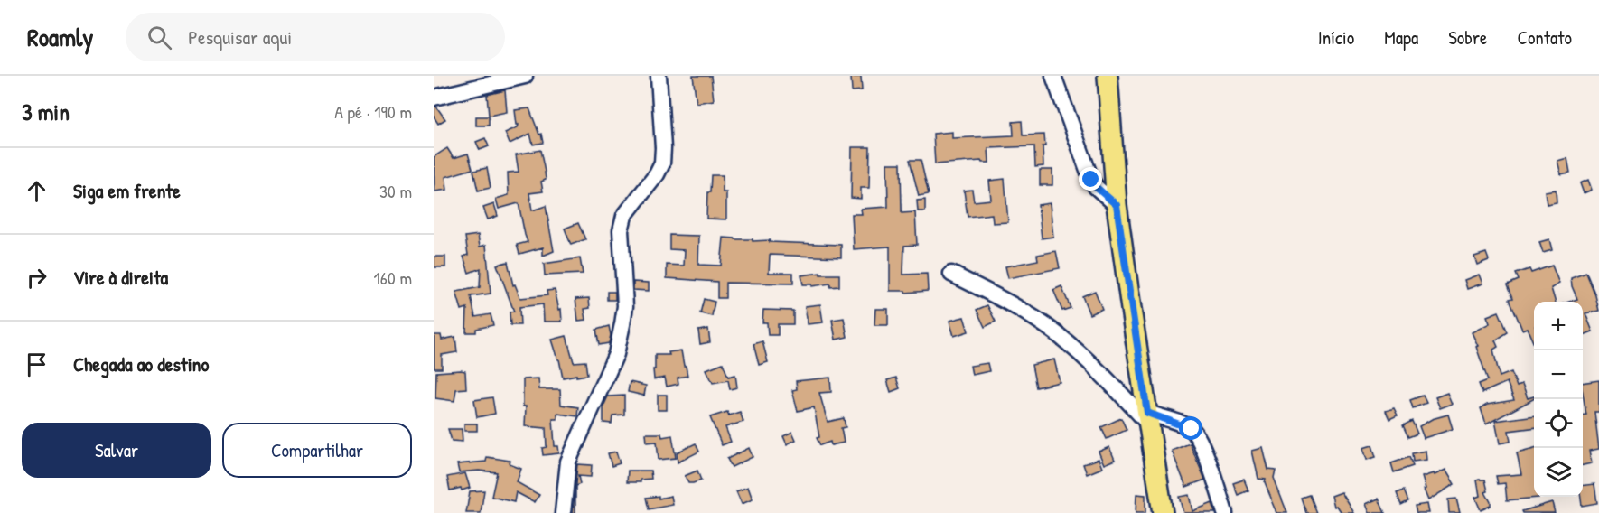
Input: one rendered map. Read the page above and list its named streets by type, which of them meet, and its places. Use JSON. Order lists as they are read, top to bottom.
{
  "page": {
    "header": "Roamly",
    "search": "Pesquisar aqui",
    "nav": [
      "Início",
      "Mapa",
      "Sobre",
      "Contato"
    ],
    "heading": ["3 min", "A pé · 190 m"],
    "list": [
      ["Siga em frente", "30 m"],
      ["Vire à direita", "160 m"],
      "Chegada ao destino"
    ],
    "map_buttons": ["+", "−"],
    "buttons": ["Salvar", "Compartilhar"]
  }
}
